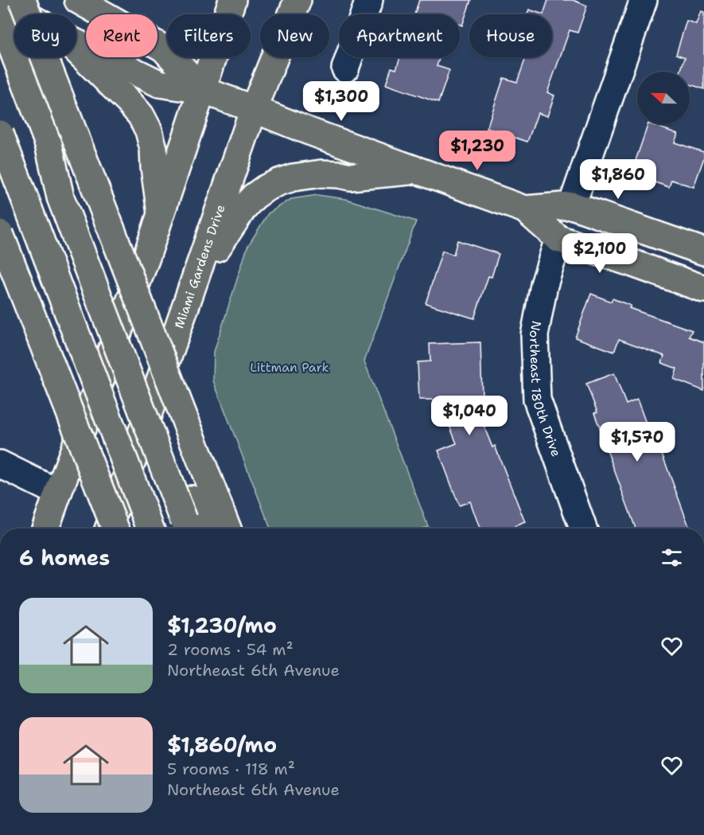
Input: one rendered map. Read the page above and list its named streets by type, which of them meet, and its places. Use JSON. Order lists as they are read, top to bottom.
{
  "streets": {
    "main road": ["Miami Gardens Drive"],
    "street": ["Northeast 180th Drive"]
  },
  "parks": ["Littman Park"],
  "north": "left",
  "page": {
    "chip": [
      "Buy",
      "Rent",
      "Filters",
      "New",
      "Apartment",
      "House"
    ],
    "price": [
      "$1,300",
      "$1,230",
      "$1,860",
      "$2,100",
      "$1,040",
      "$1,570"
    ],
    "heading": "6 homes",
    "list": [
      {
        "name": "$1,230/mo",
        "note": "2 rooms · 54 m² · Northeast 6th Avenue"
      },
      {
        "name": "$1,860/mo",
        "note": "5 rooms · 118 m² · Northeast 6th Avenue"
      }
    ]
  }
}
